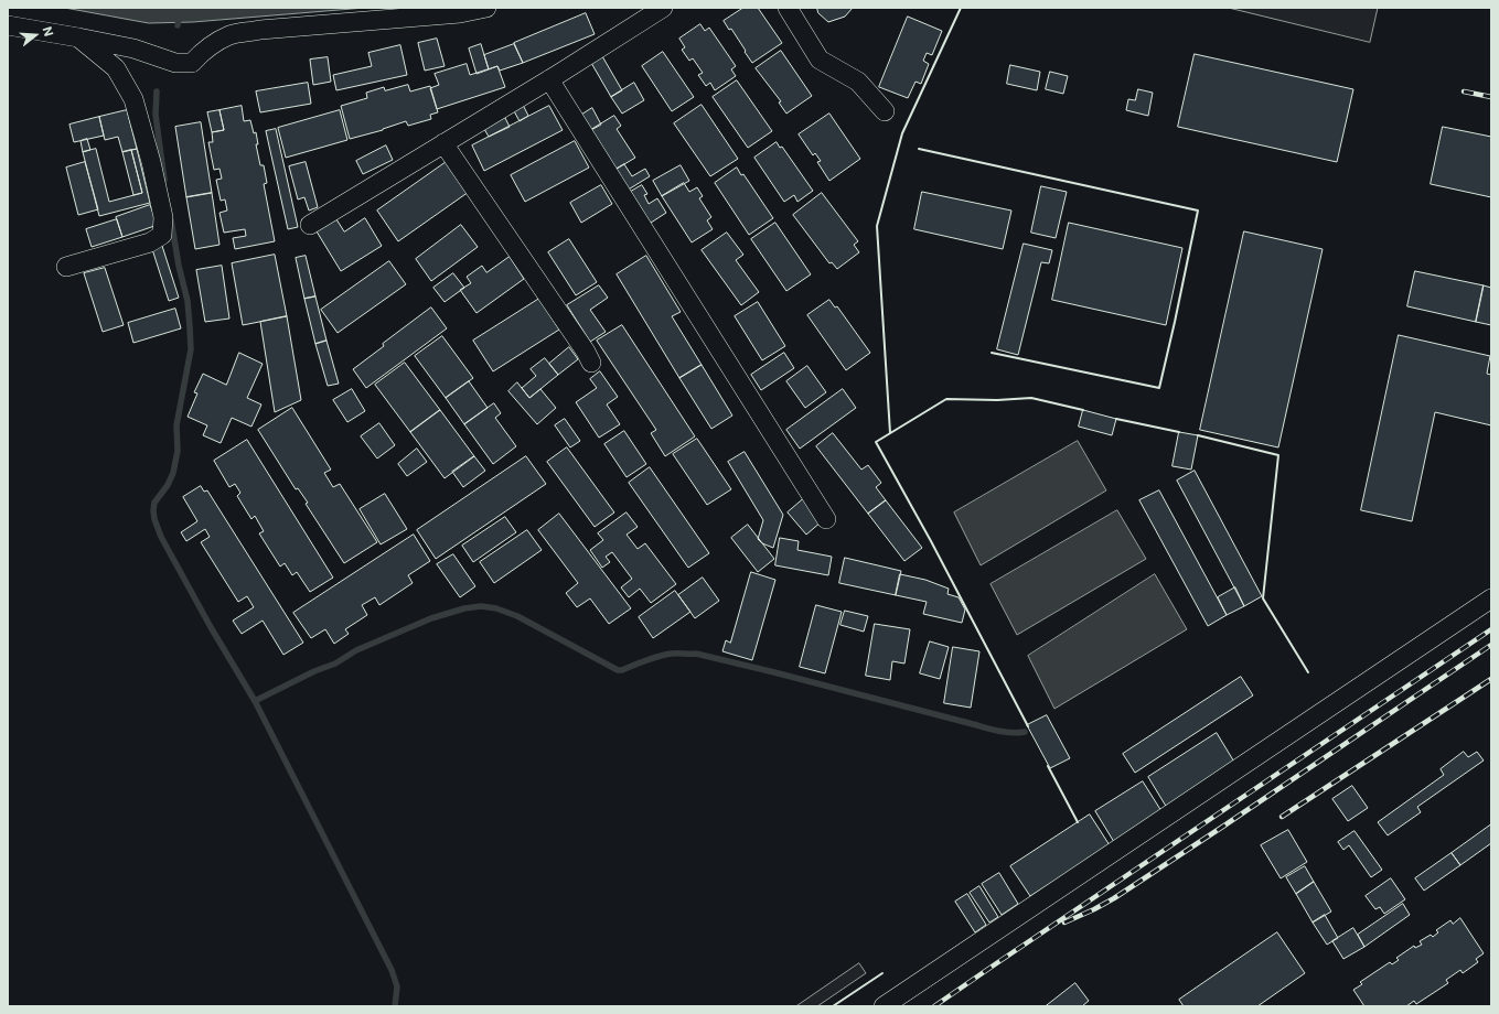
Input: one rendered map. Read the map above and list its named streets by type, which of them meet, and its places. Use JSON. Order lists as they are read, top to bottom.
{
  "north": "right"
}
